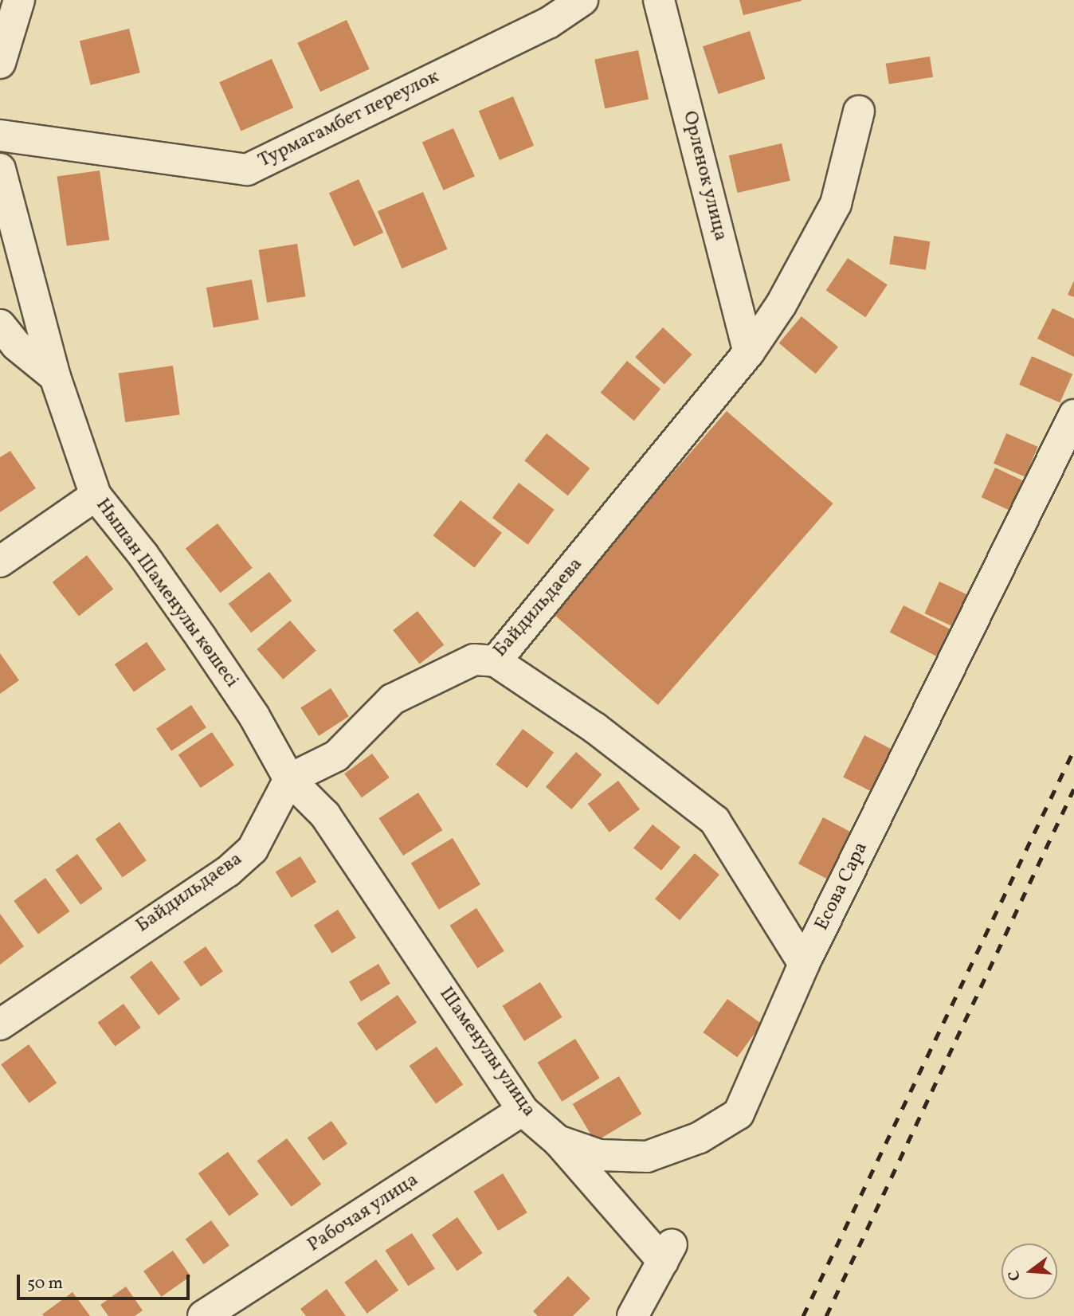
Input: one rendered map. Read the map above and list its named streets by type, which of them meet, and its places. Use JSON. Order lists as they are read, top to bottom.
{
  "streets": {
    "street": [
      "Турмагамбет переулок",
      "Орленок улица",
      "Нышан Шаменулы көшесі",
      "Байдильдаева",
      "Есова Сара",
      "Шаменулы улица",
      "Рабочая улица"
    ]
  },
  "crossings": [
    ["Орленок улица", "Байдильдаева"],
    ["Нышан Шаменулы көшесі", "Байдильдаева"],
    ["Нышан Шаменулы көшесі", "Шаменулы улица"],
    ["Байдильдаева", "Есова Сара"],
    ["Байдильдаева", "Шаменулы улица"],
    ["Есова Сара", "Шаменулы улица"],
    ["Шаменулы улица", "Рабочая улица"]
  ],
  "scale_bar": "50 m",
  "north": "left"
}
